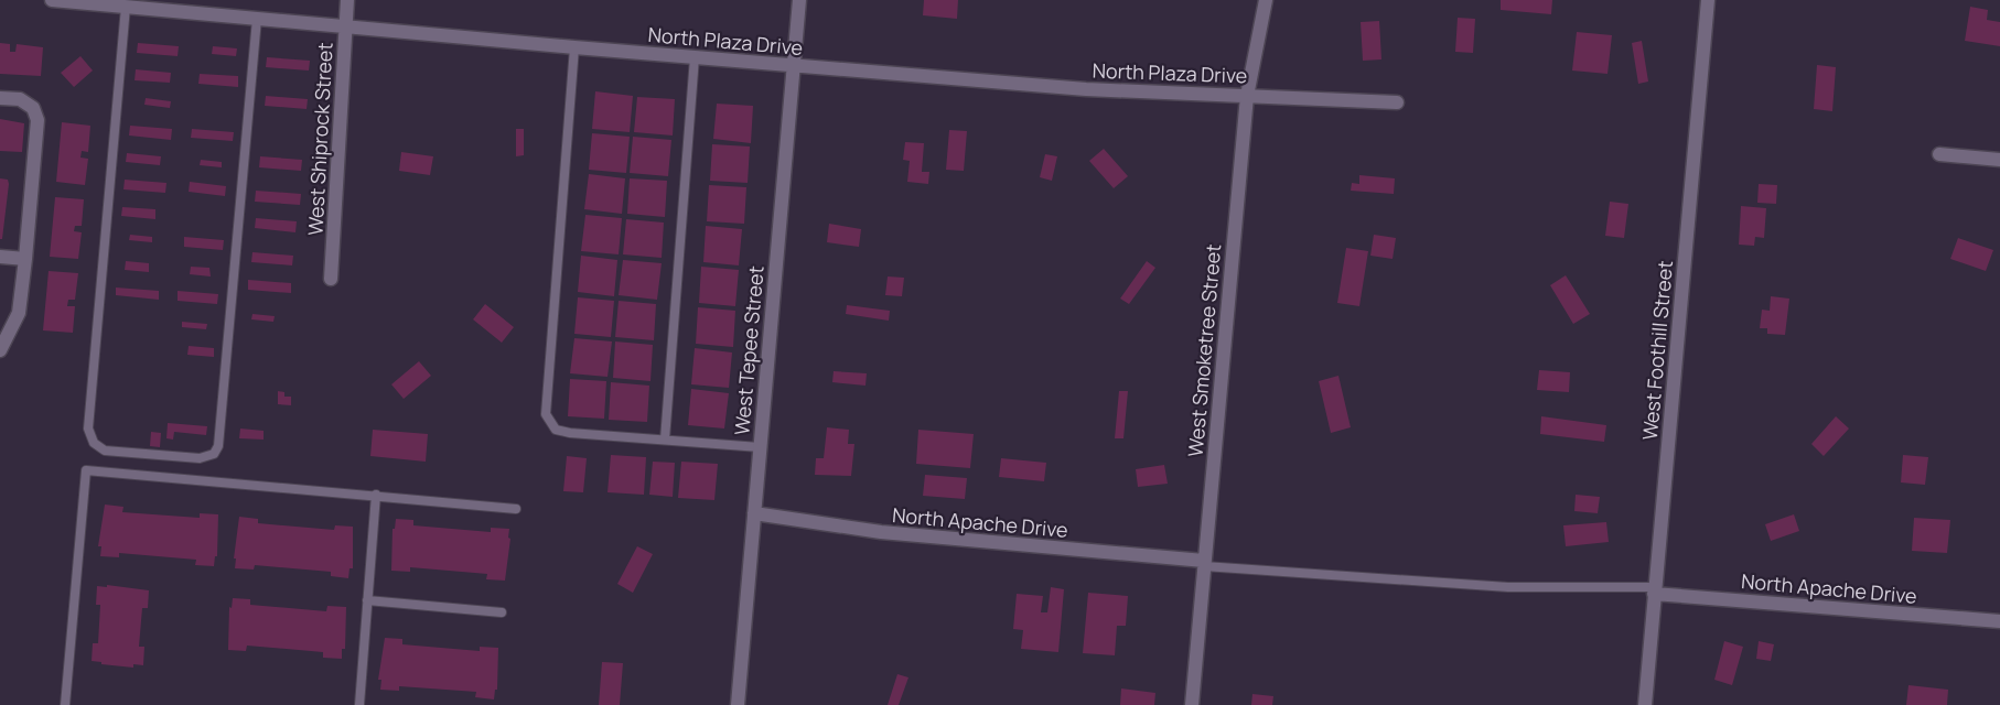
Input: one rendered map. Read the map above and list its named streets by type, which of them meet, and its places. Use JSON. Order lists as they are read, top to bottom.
{
  "streets": {
    "street": [
      "North Plaza Drive",
      "West Shiprock Street",
      "West Tepee Street",
      "West Smoketree Street",
      "West Foothill Street",
      "North Apache Drive"
    ]
  },
  "crossings": [
    ["North Plaza Drive", "West Shiprock Street"],
    ["North Plaza Drive", "West Tepee Street"],
    ["North Plaza Drive", "West Smoketree Street"],
    ["West Tepee Street", "North Apache Drive"],
    ["West Smoketree Street", "North Apache Drive"],
    ["West Foothill Street", "North Apache Drive"]
  ]
}
